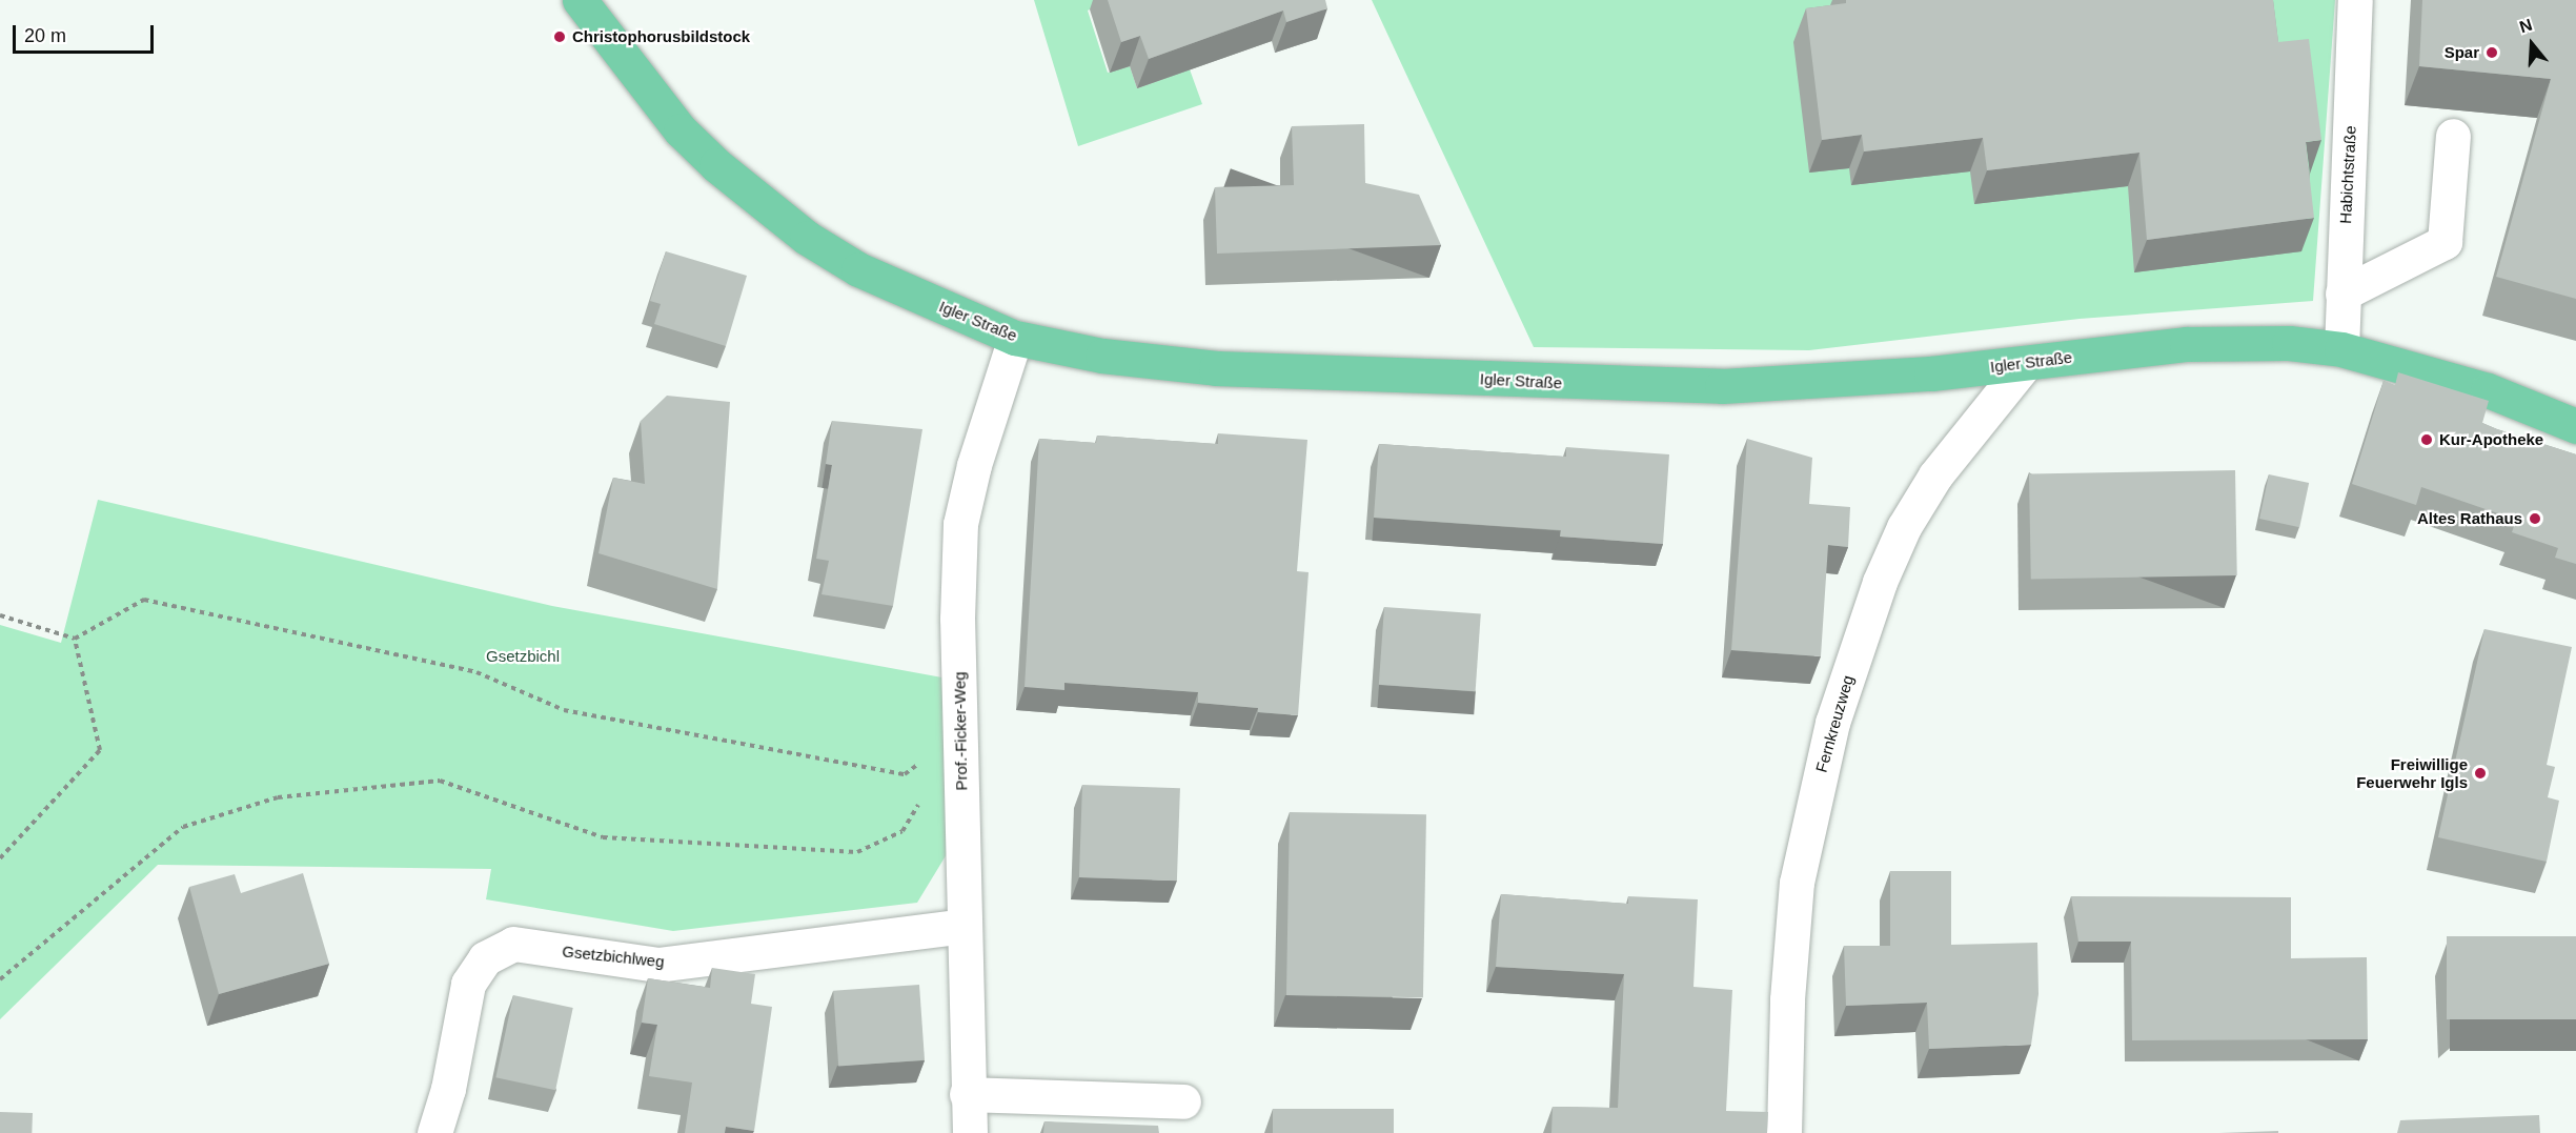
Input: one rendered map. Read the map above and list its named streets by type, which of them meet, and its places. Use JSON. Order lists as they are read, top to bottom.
{
  "streets": {
    "main road": ["Igler Straße"],
    "street": [
      "Habichtstraße",
      "Fernkreuzweg",
      "Prof.-Ficker-Weg",
      "Gsetzbichlweg"
    ]
  },
  "crossings": [
    ["Habichtstraße", "Igler Straße"],
    ["Igler Straße", "Fernkreuzweg"],
    ["Igler Straße", "Prof.-Ficker-Weg"],
    ["Prof.-Ficker-Weg", "Gsetzbichlweg"]
  ],
  "parks": ["Gsetzbichl"],
  "places": [
    "Christophorusbildstock",
    "Spar",
    "Kur-Apotheke",
    "Altes Rathaus",
    "Freiwillige Feuerwehr Igls"
  ],
  "scale_bar": "20 m",
  "north": "top"
}
